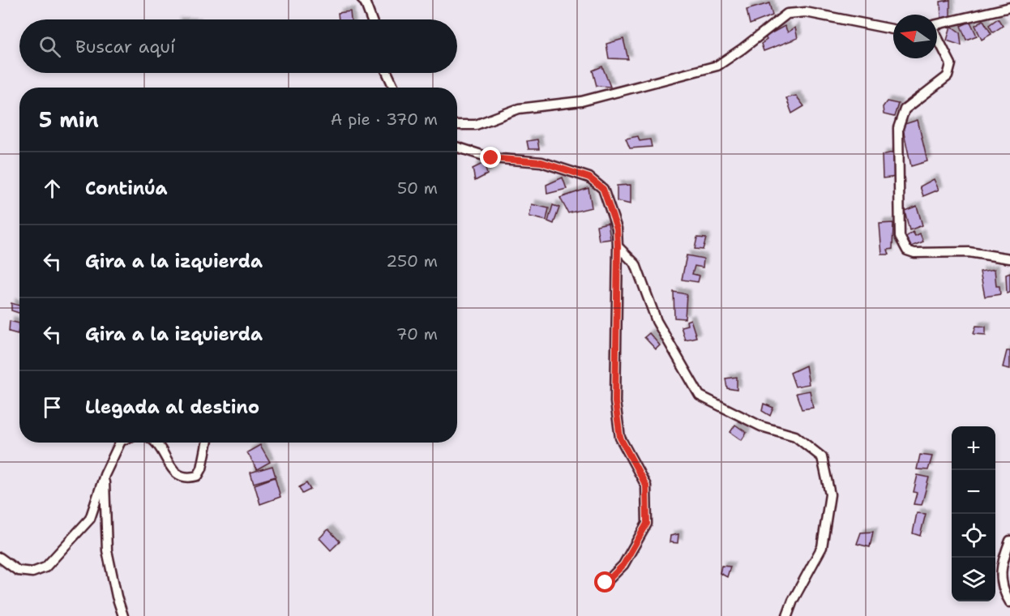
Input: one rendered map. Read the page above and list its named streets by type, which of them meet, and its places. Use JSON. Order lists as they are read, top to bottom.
{
  "north": "left",
  "page": {
    "search": "Buscar aquí",
    "heading": ["5 min", "A pie · 370 m"],
    "list": [
      ["Continúa", "50 m"],
      ["Gira a la izquierda", "250 m"],
      ["Gira a la izquierda", "70 m"],
      "Llegada al destino"
    ],
    "map_buttons": ["+", "−"]
  }
}
